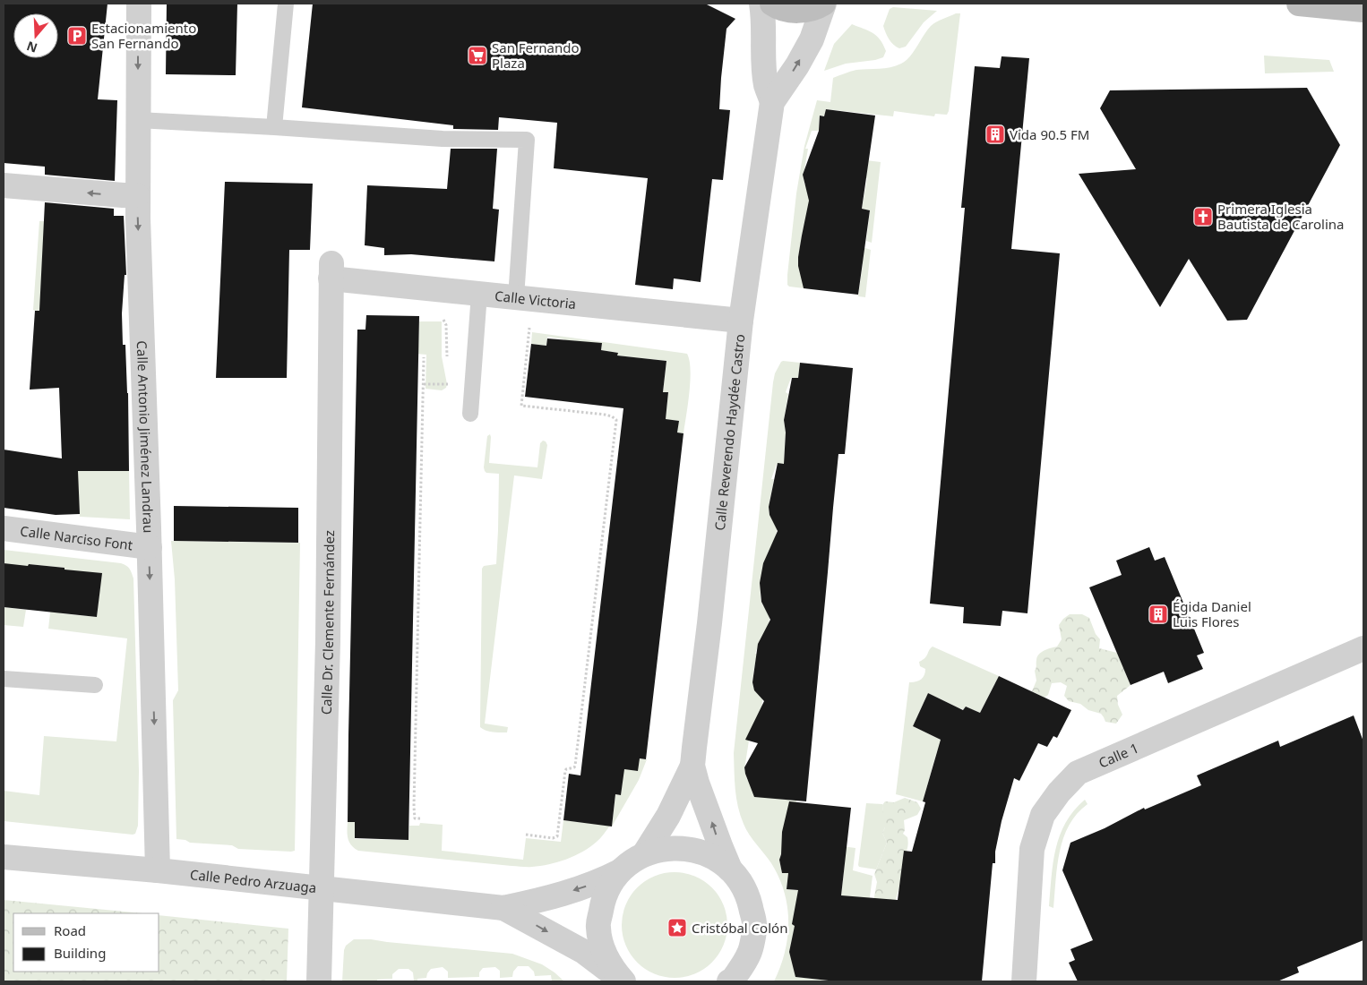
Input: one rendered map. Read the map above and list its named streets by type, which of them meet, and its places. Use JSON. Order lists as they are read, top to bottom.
{
  "streets": {
    "street": [
      "Calle Victoria",
      "Calle Reverendo Haydée Castro",
      "Calle Antonio Jiménez Landrau",
      "Calle Narciso Font",
      "Calle Dr. Clemente Fernández",
      "Calle 1",
      "Calle Pedro Arzuaga"
    ]
  },
  "crossings": [
    ["Calle Victoria", "Calle Reverendo Haydée Castro"],
    ["Calle Victoria", "Calle Dr. Clemente Fernández"],
    ["Calle Reverendo Haydée Castro", "Calle Pedro Arzuaga"],
    ["Calle Antonio Jiménez Landrau", "Calle Narciso Font"],
    ["Calle Antonio Jiménez Landrau", "Calle Pedro Arzuaga"],
    ["Calle Dr. Clemente Fernández", "Calle Pedro Arzuaga"]
  ],
  "one_way": ["Calle Antonio Jiménez Landrau"],
  "places": {
    "parking": ["Estacionamiento San Fernando"],
    "supermarket": ["San Fernando Plaza"],
    "building": ["Vida 90.5 FM", "Égida Daniel Luis Flores"],
    "church": ["Primera Iglesia Bautista de Carolina"],
    "place": ["Cristóbal Colón"]
  },
  "legend": ["Road", "Building"],
  "north": "bottom"
}
